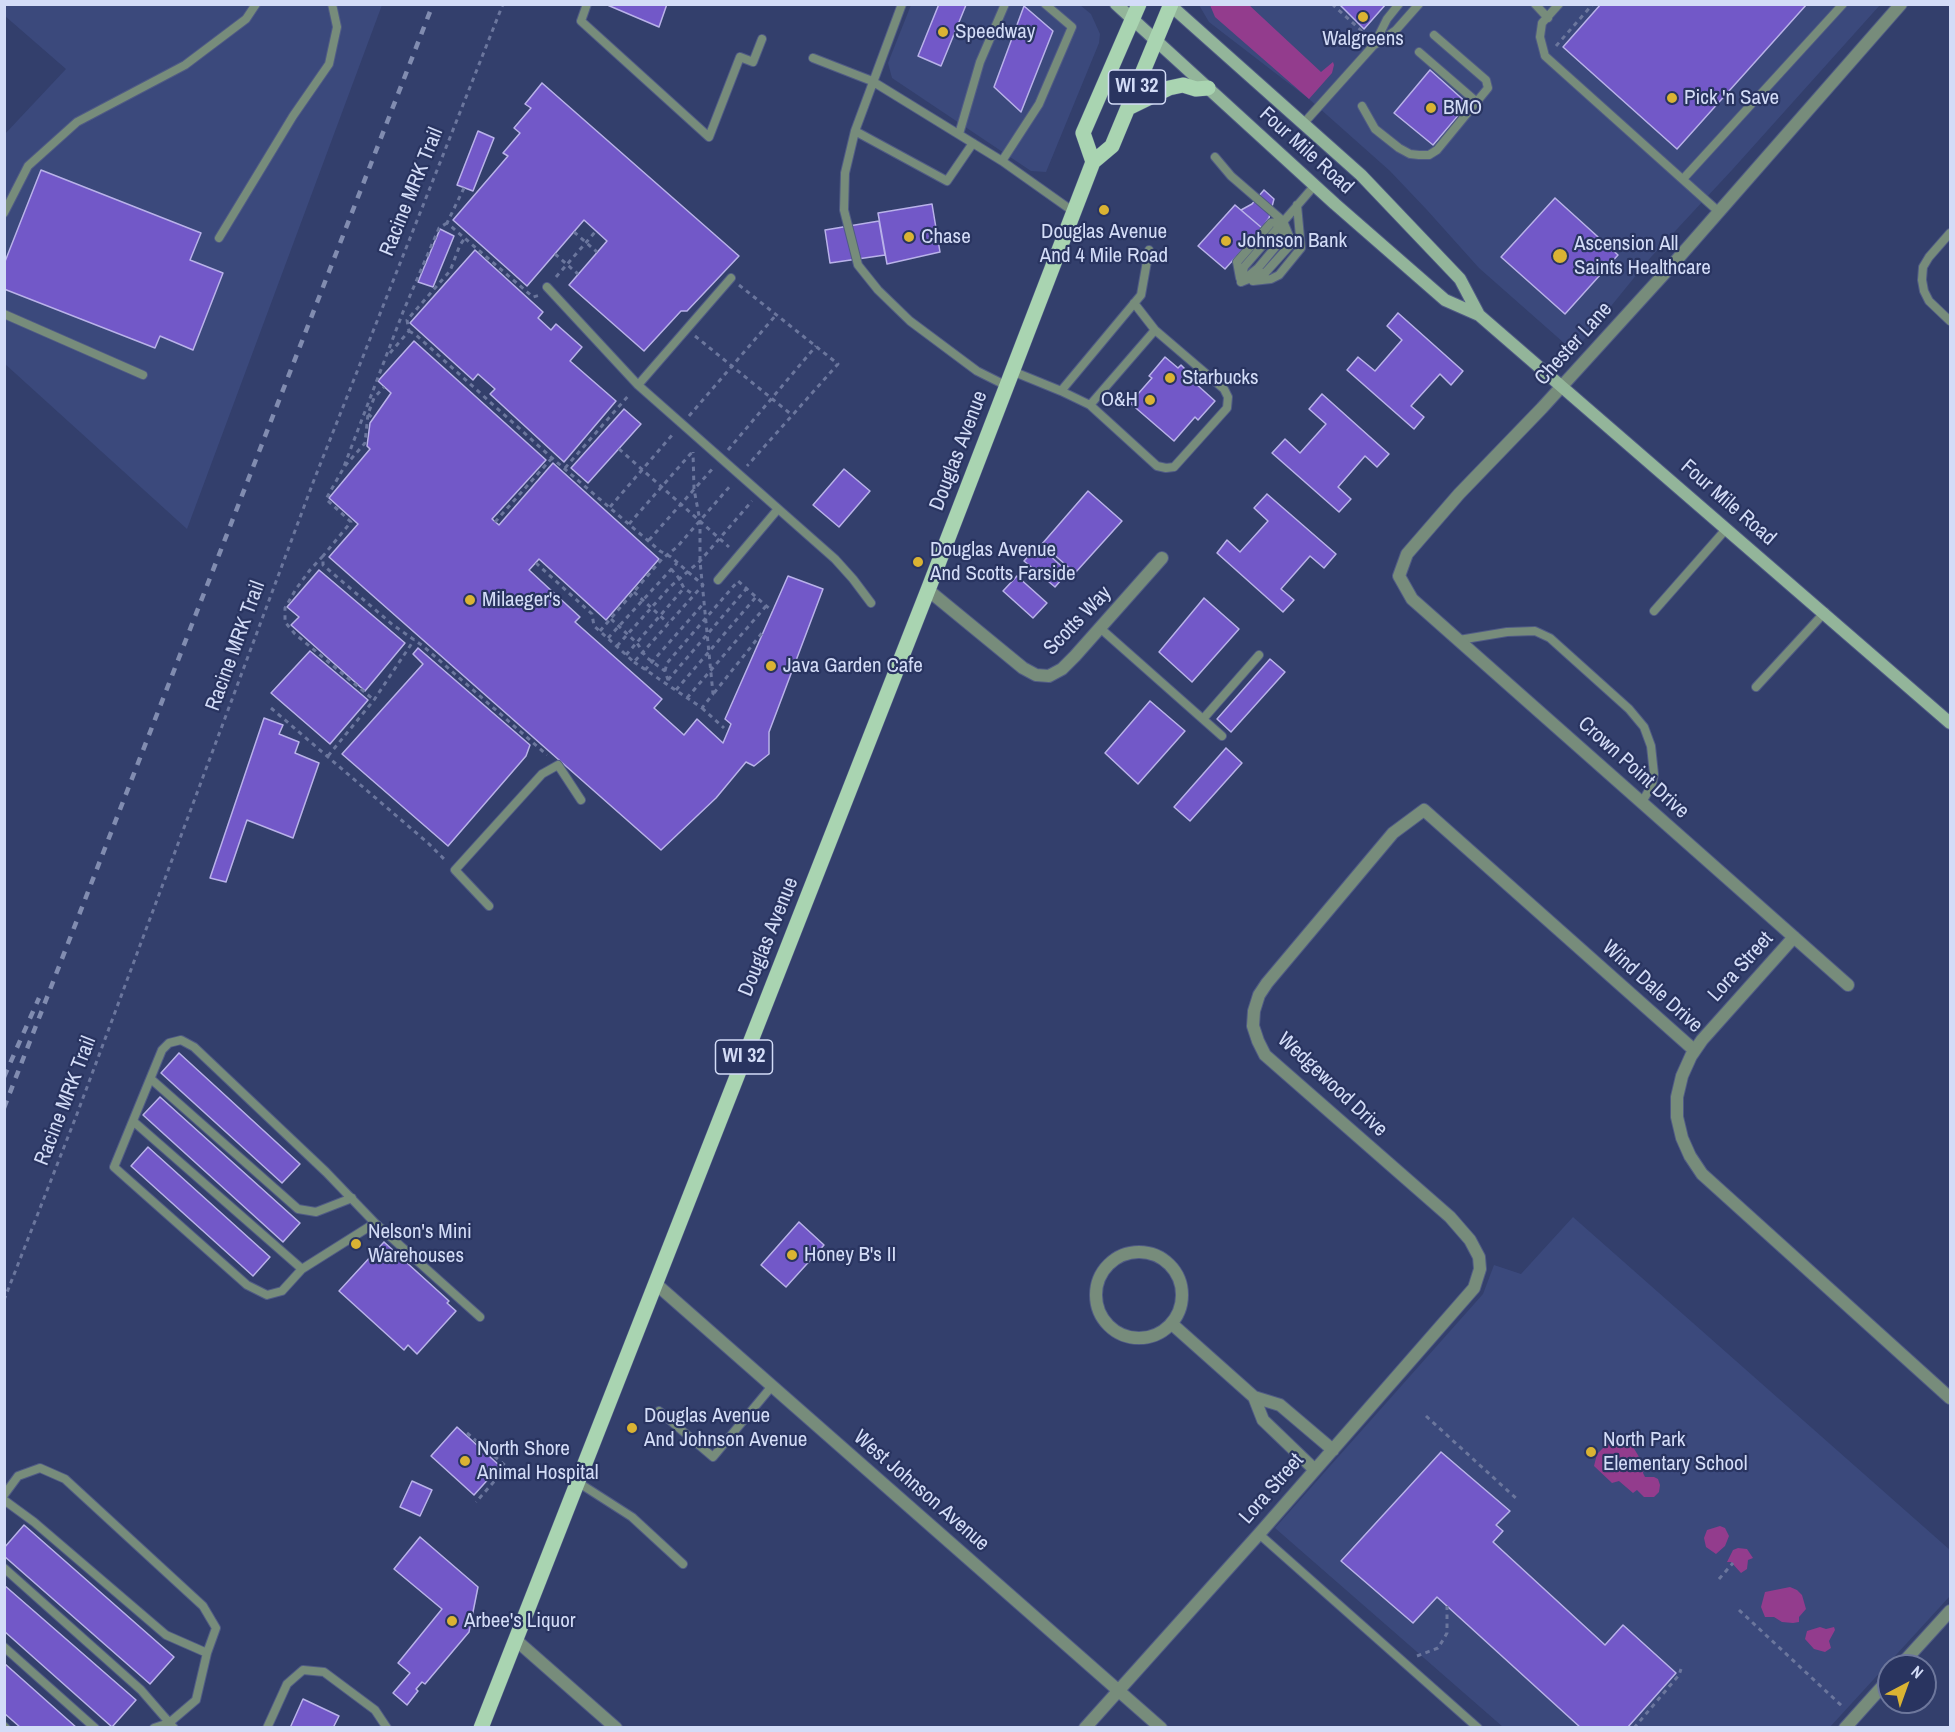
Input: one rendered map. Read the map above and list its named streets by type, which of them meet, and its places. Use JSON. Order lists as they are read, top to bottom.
{
  "streets": {
    "main road": ["WI 32", "Four Mile Road", "Douglas Avenue"],
    "street": [
      "Chester Lane",
      "Scotts Way",
      "Crown Point Drive",
      "Lora Street",
      "Wind Dale Drive",
      "Wedgewood Drive",
      "West Johnson Avenue"
    ],
    "path": ["Racine MRK Trail"]
  },
  "crossings": [
    ["WI 32", "Four Mile Road"],
    ["WI 32", "Douglas Avenue"],
    ["Four Mile Road", "Chester Lane"],
    ["Four Mile Road", "Douglas Avenue"],
    ["Chester Lane", "Crown Point Drive"],
    ["Douglas Avenue", "Scotts Way"],
    ["Douglas Avenue", "West Johnson Avenue"],
    ["Crown Point Drive", "Lora Street"],
    ["Lora Street", "Wind Dale Drive"],
    ["Lora Street", "Wedgewood Drive"],
    ["Lora Street", "West Johnson Avenue"],
    ["Wind Dale Drive", "Wedgewood Drive"]
  ],
  "places": [
    "Walgreens",
    "Speedway",
    "Pick 'n Save",
    "BMO",
    "Douglas Avenue And 4 Mile Road",
    "Chase",
    "Johnson Bank",
    "Ascension All Saints Healthcare",
    "Starbucks",
    "O&H",
    "Douglas Avenue And Scotts Farside",
    "Milaeger's",
    "Java Garden Cafe",
    "Nelson's Mini Warehouses",
    "Honey B's II",
    "Douglas Avenue And Johnson Avenue",
    "North Park Elementary School",
    "North Shore Animal Hospital",
    "Arbee's Liquor"
  ],
  "north": "top right"
}
